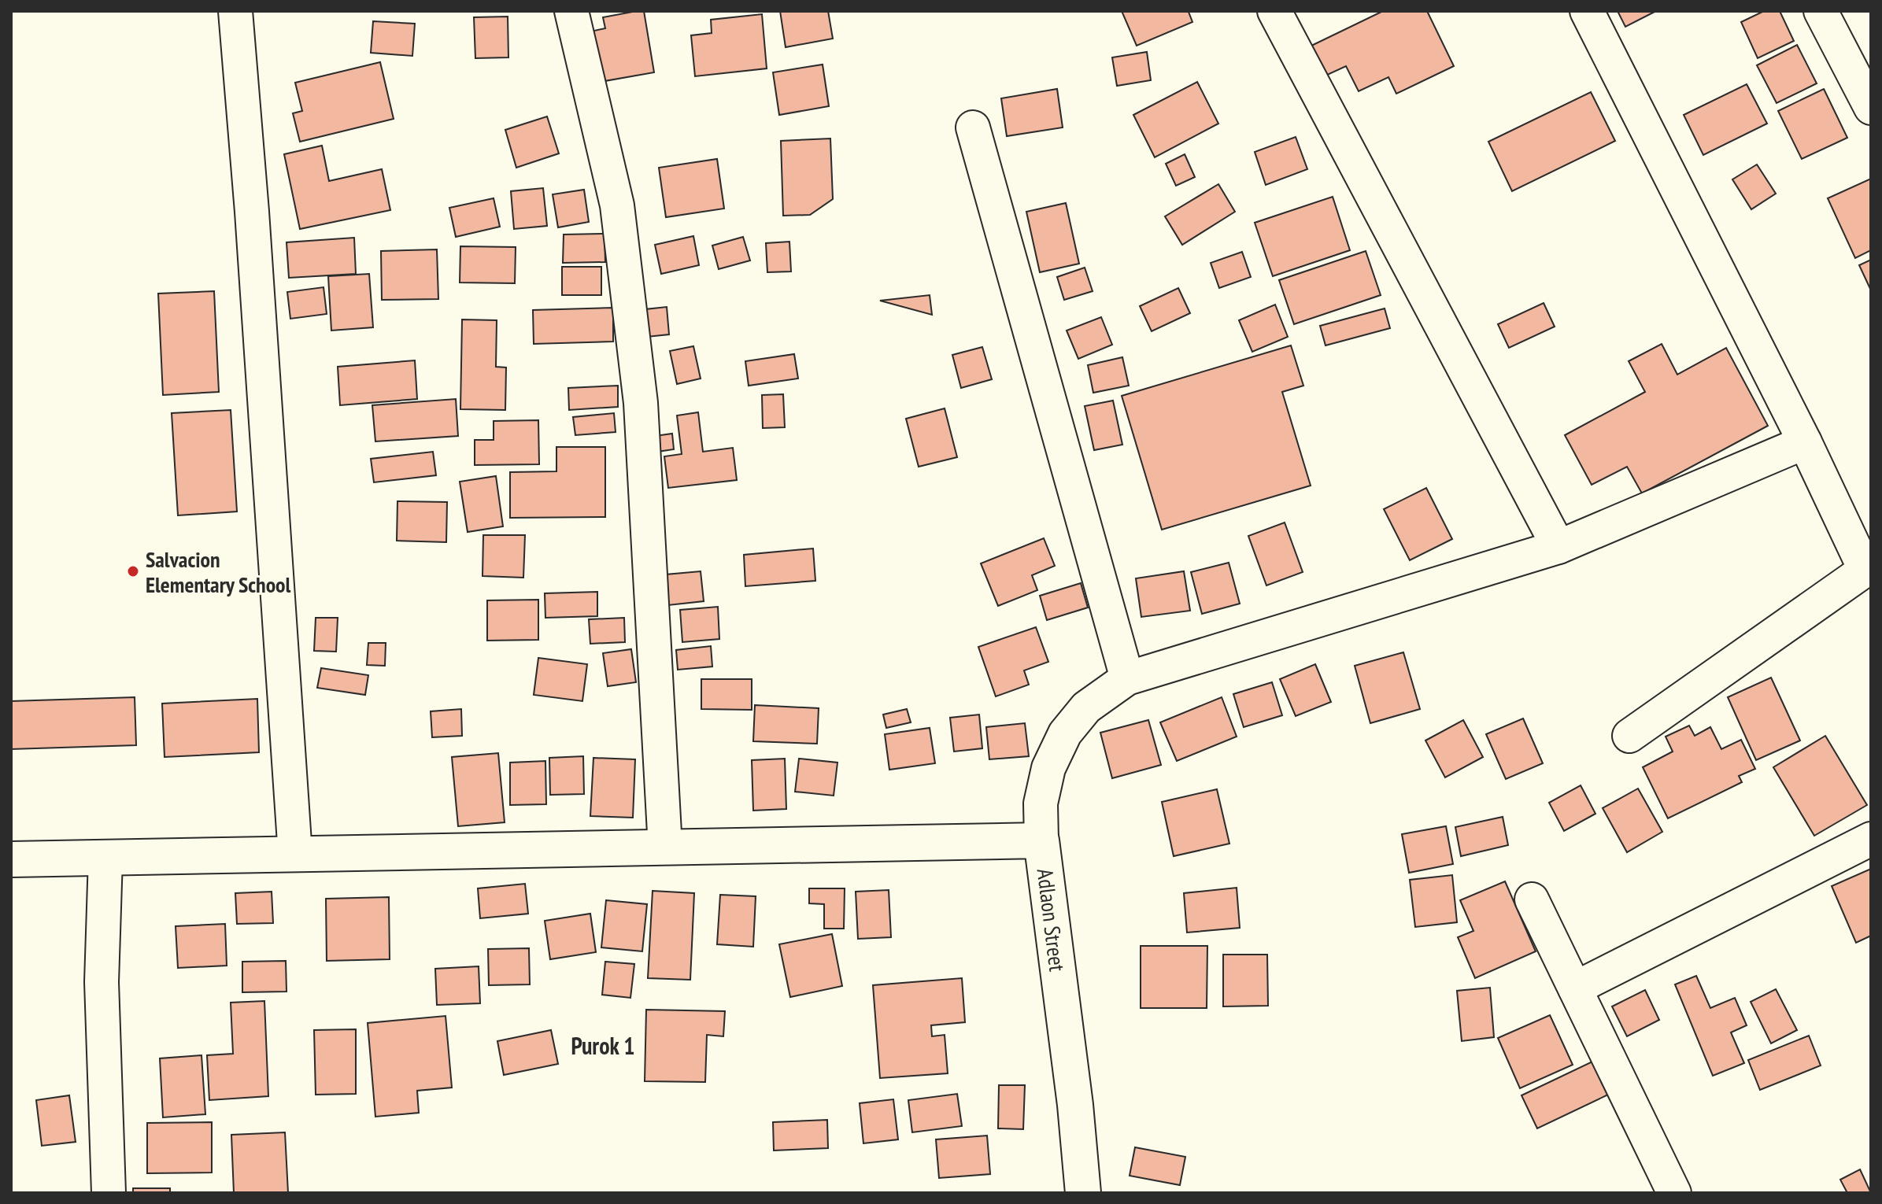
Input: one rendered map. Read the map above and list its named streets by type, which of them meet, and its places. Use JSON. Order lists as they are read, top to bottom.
{
  "streets": {
    "street": ["Adlaon Street"]
  },
  "districts": ["Purok 1"],
  "places": ["Salvacion Elementary School"]
}
